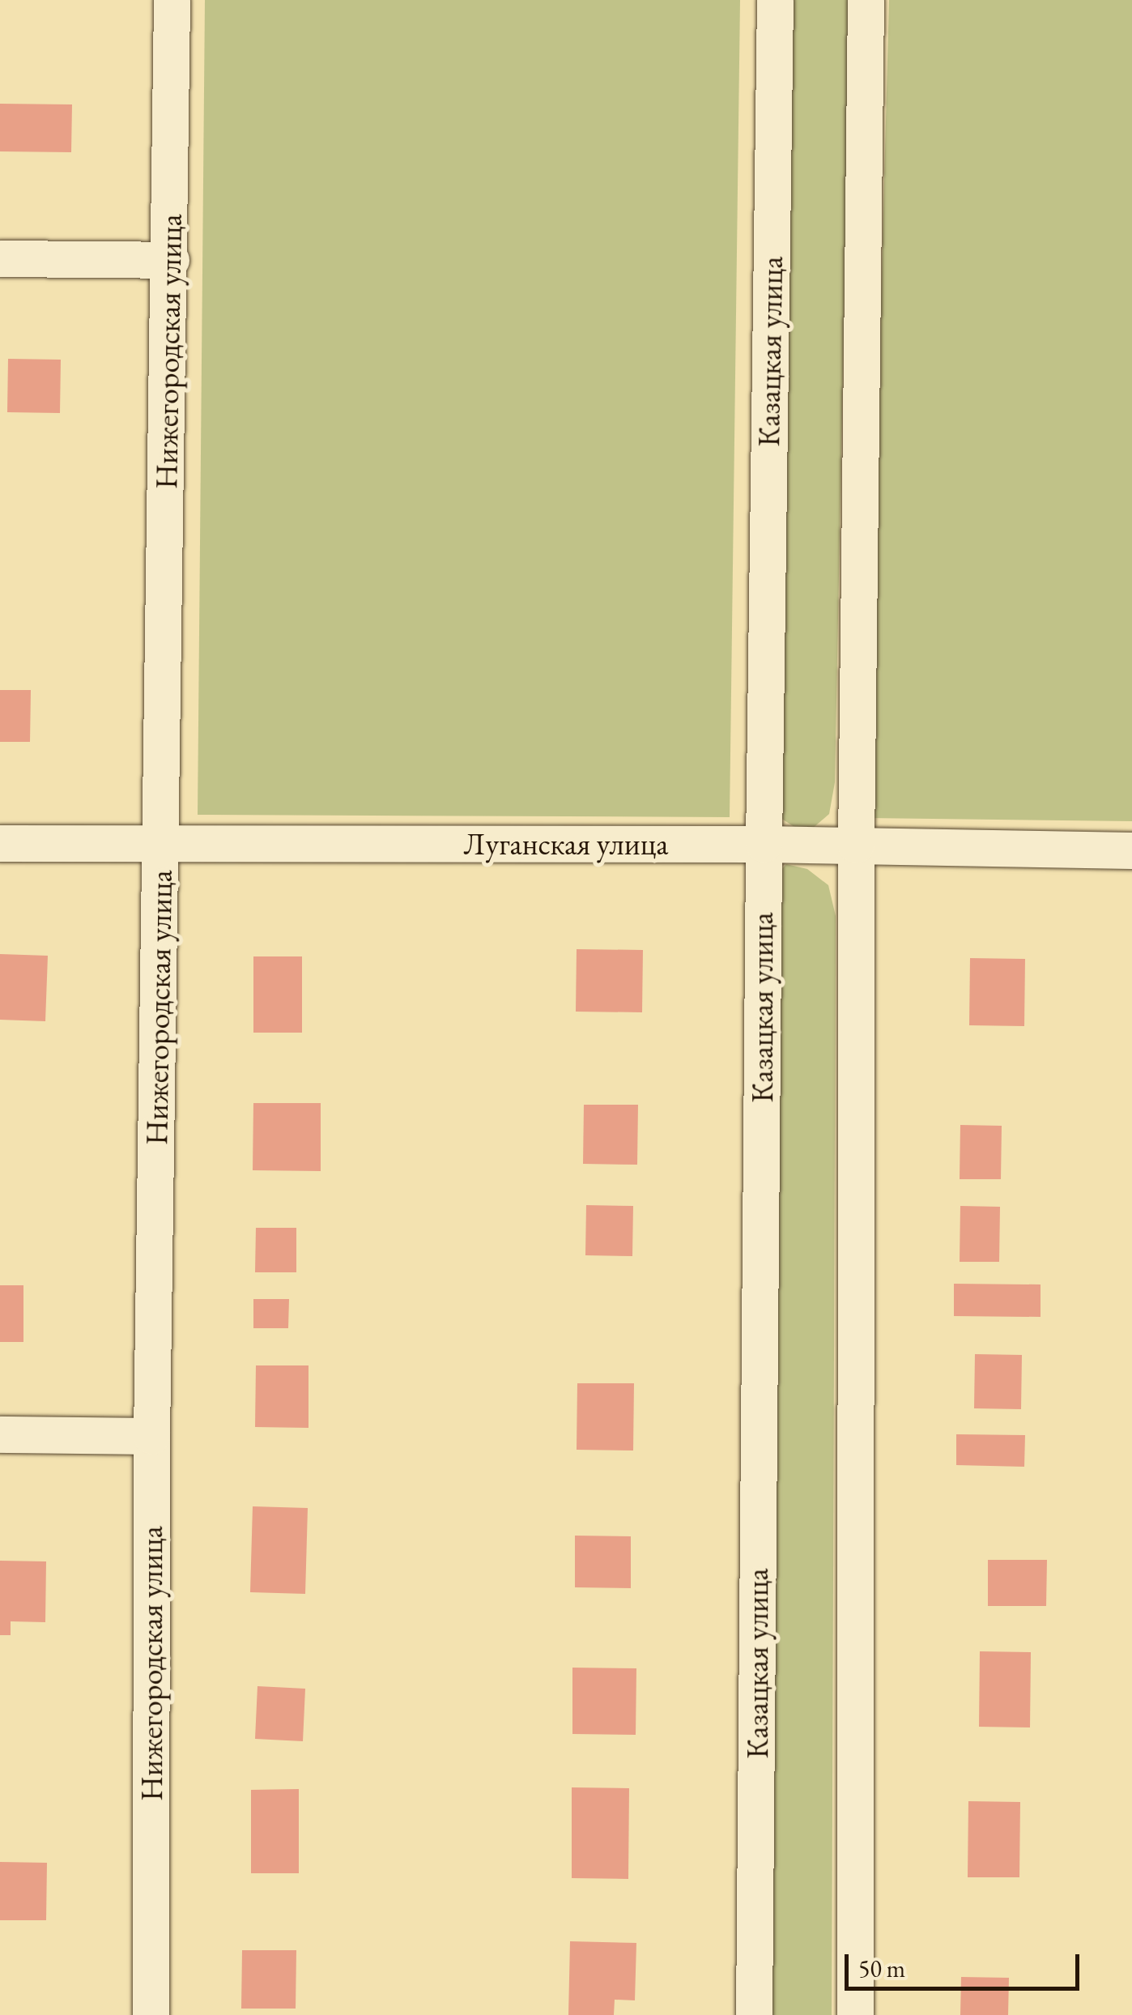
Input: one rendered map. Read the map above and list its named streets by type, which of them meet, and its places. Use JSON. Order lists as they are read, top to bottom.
{
  "streets": {
    "street": ["Нижегородская улица", "Казацкая улица", "Луганская улица"]
  },
  "crossings": [
    ["Нижегородская улица", "Луганская улица"],
    ["Казацкая улица", "Луганская улица"]
  ],
  "scale_bar": "50 m"
}
